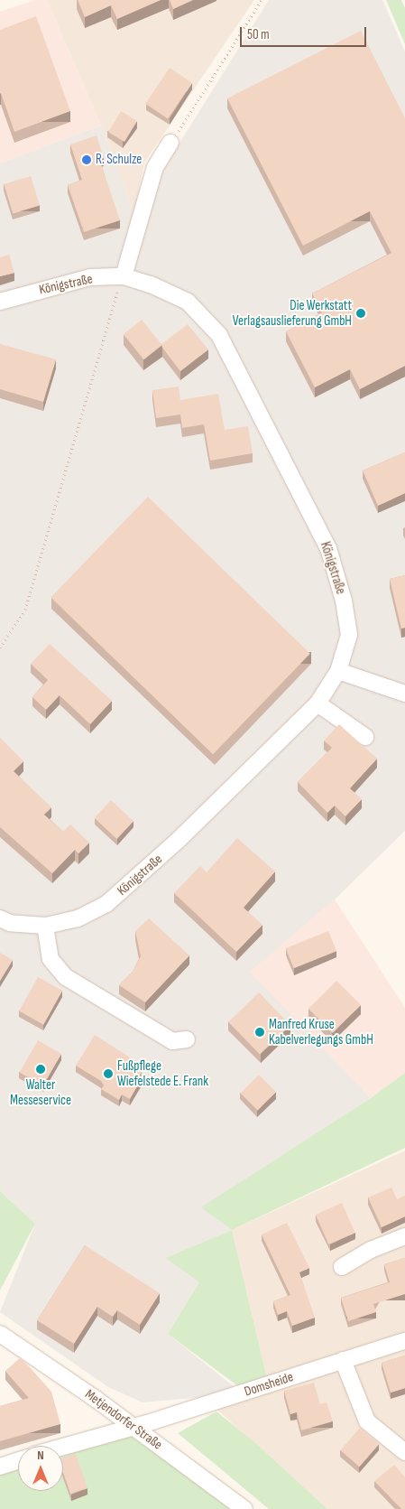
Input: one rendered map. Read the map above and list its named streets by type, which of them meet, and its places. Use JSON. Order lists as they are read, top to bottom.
{
  "streets": {
    "street": ["Königstraße", "Domsheide", "Metjendorfer Straße"]
  },
  "crossings": [
    ["Domsheide", "Metjendorfer Straße"]
  ],
  "places": [
    "R. Schulze",
    "Die Werkstatt Verlagsauslieferung GmbH",
    "Manfred Kruse Kabelverlegungs GmbH",
    "Walter Messeservice",
    "Fußpflege Wiefelstede E. Frank"
  ],
  "scale_bar": "50 m",
  "north": "top"
}
